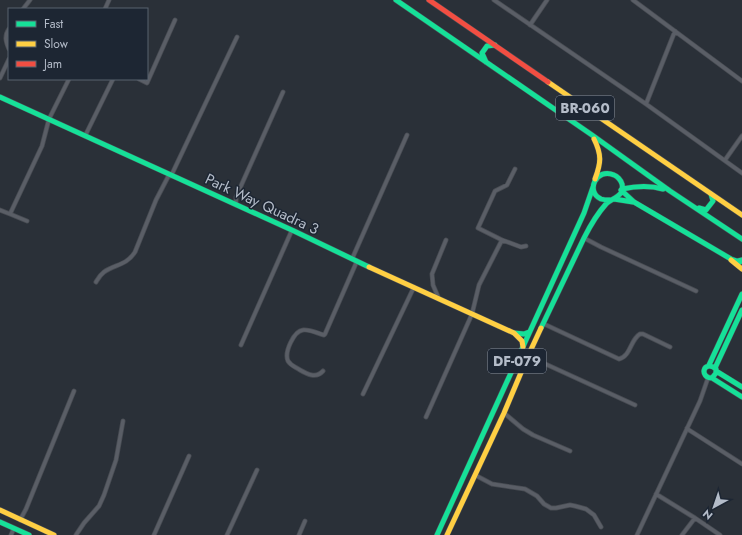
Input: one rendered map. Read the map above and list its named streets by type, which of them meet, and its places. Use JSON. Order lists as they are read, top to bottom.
{
  "streets": {
    "main road": ["BR-060", "Park Way Quadra 3", "DF-079"]
  },
  "crossings": [
    ["Park Way Quadra 3", "DF-079"]
  ],
  "legend": ["Fast", "Slow", "Jam"],
  "north": "bottom left"
}
